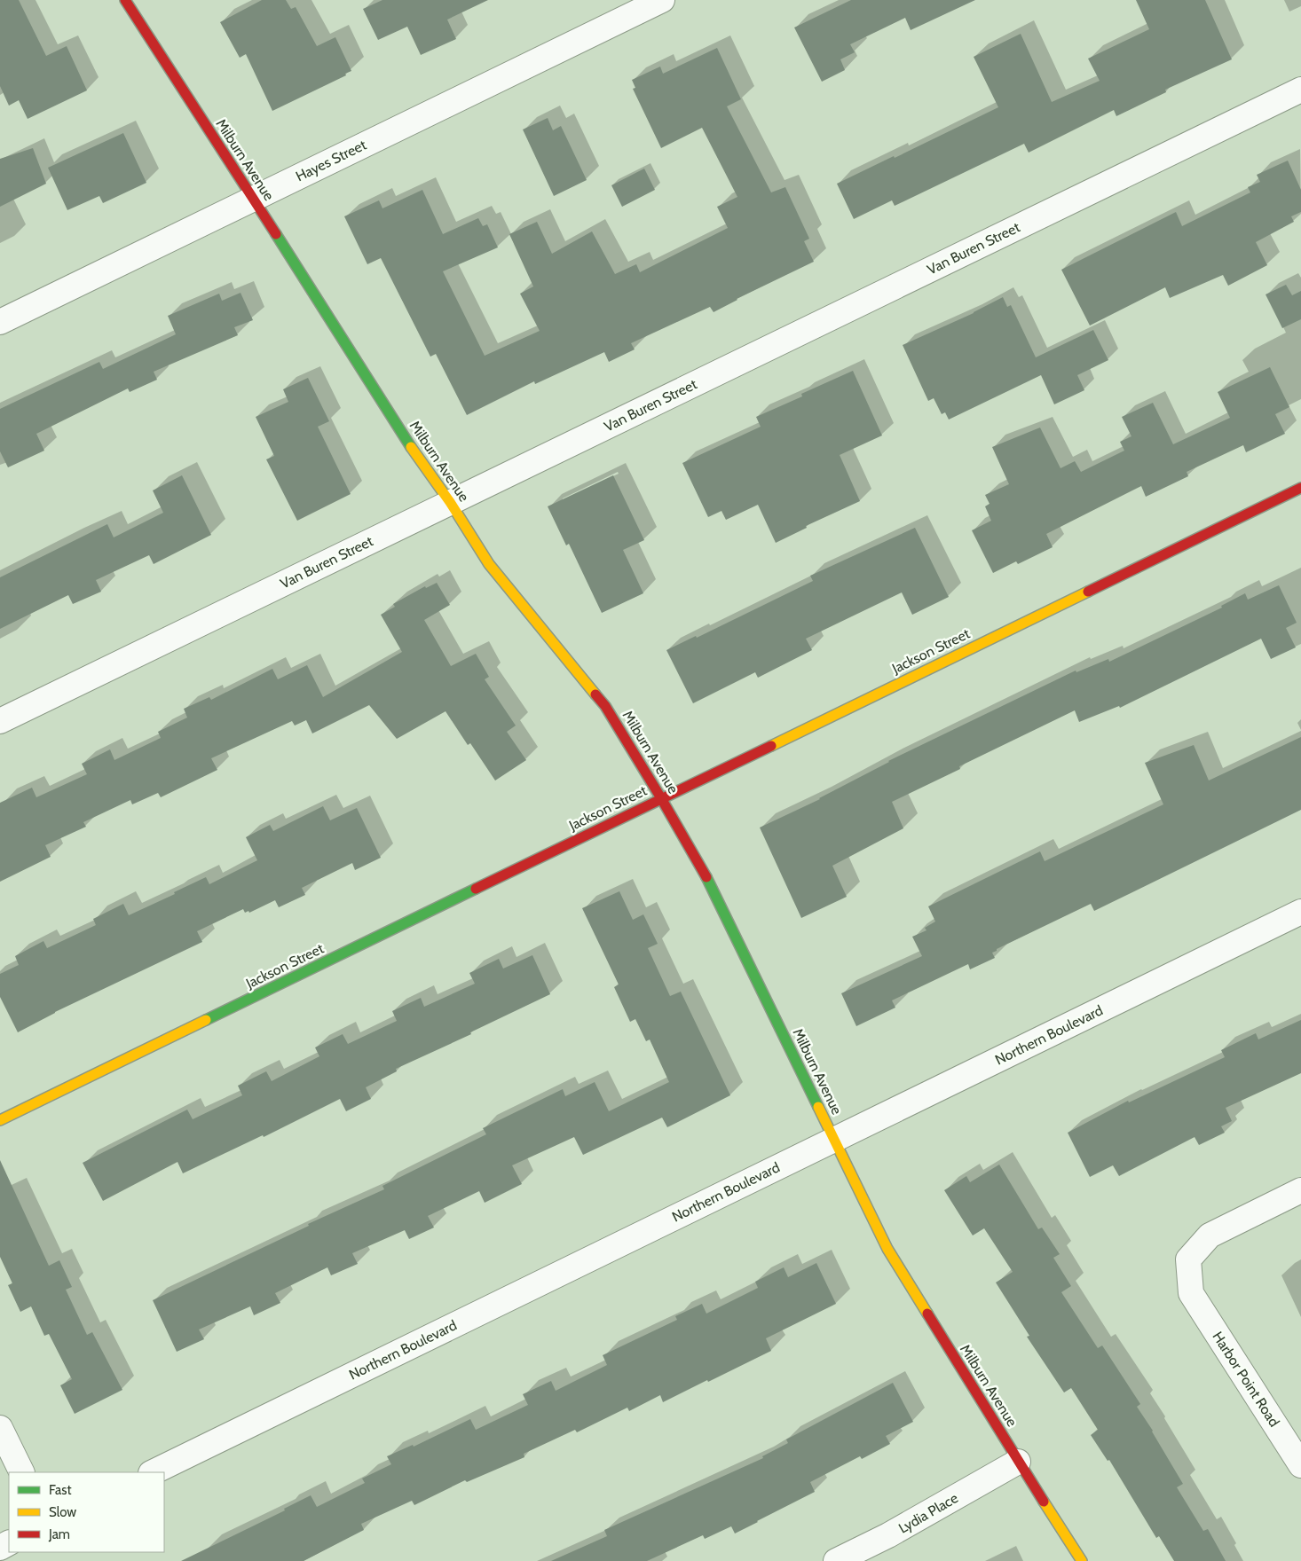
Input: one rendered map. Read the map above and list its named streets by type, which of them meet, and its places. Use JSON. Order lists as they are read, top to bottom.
{
  "streets": {
    "main road": ["Milburn Avenue", "Jackson Street"],
    "street": [
      "Hayes Street",
      "Van Buren Street",
      "Northern Boulevard",
      "Harbor Point Road",
      "Lydia Place"
    ]
  },
  "crossings": [
    ["Milburn Avenue", "Hayes Street"],
    ["Milburn Avenue", "Van Buren Street"],
    ["Milburn Avenue", "Jackson Street"],
    ["Milburn Avenue", "Northern Boulevard"],
    ["Milburn Avenue", "Lydia Place"]
  ],
  "legend": ["Fast", "Slow", "Jam"]
}
